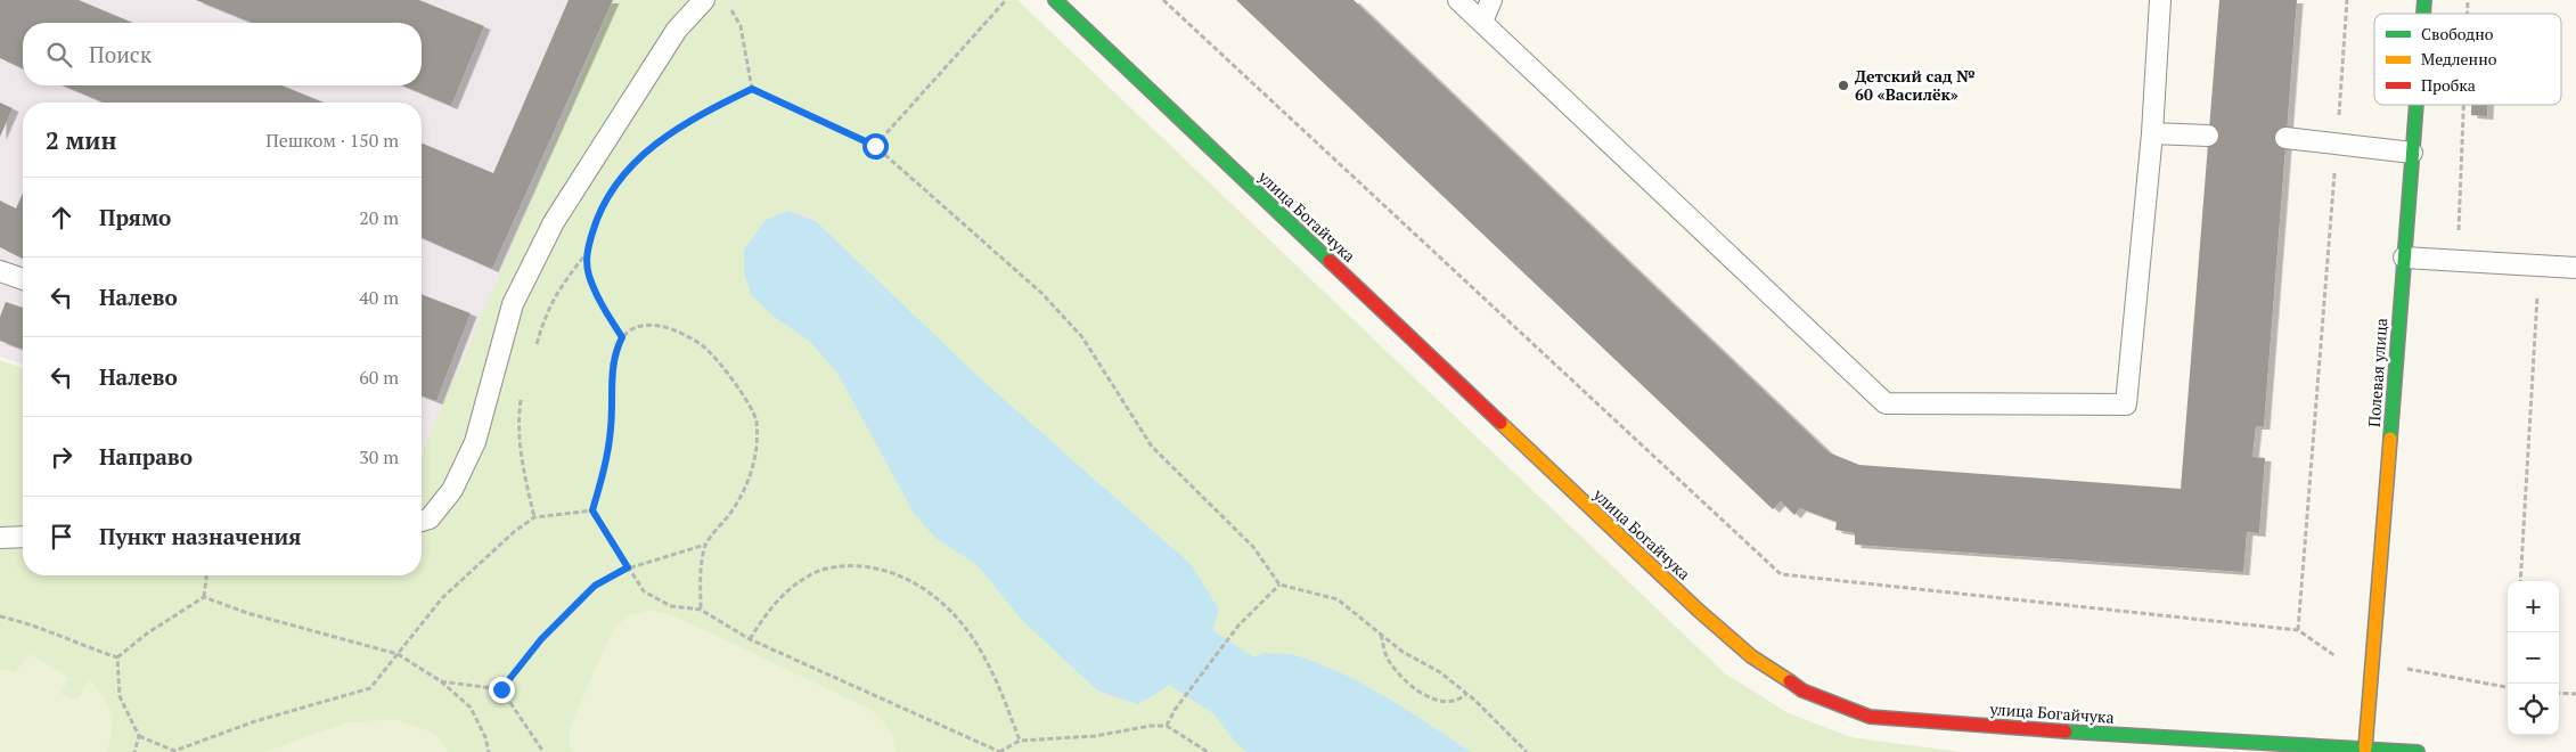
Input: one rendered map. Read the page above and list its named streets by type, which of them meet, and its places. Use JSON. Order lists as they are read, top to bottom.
{
  "streets": {
    "street": ["улица Богайчука", "Полевая улица"]
  },
  "crossings": [
    ["улица Богайчука", "Полевая улица"]
  ],
  "places": ["Детский сад № 60 «Василёк»"],
  "legend": ["Свободно", "Медленно", "Пробка"],
  "page": {
    "search": "Поиск",
    "heading": ["2 мин", "Пешком · 150 m"],
    "list": [
      ["Прямо", "20 m"],
      ["Налево", "40 m"],
      ["Налево", "60 m"],
      ["Направо", "30 m"],
      "Пункт назначения"
    ],
    "map_buttons": ["+", "−"]
  }
}
